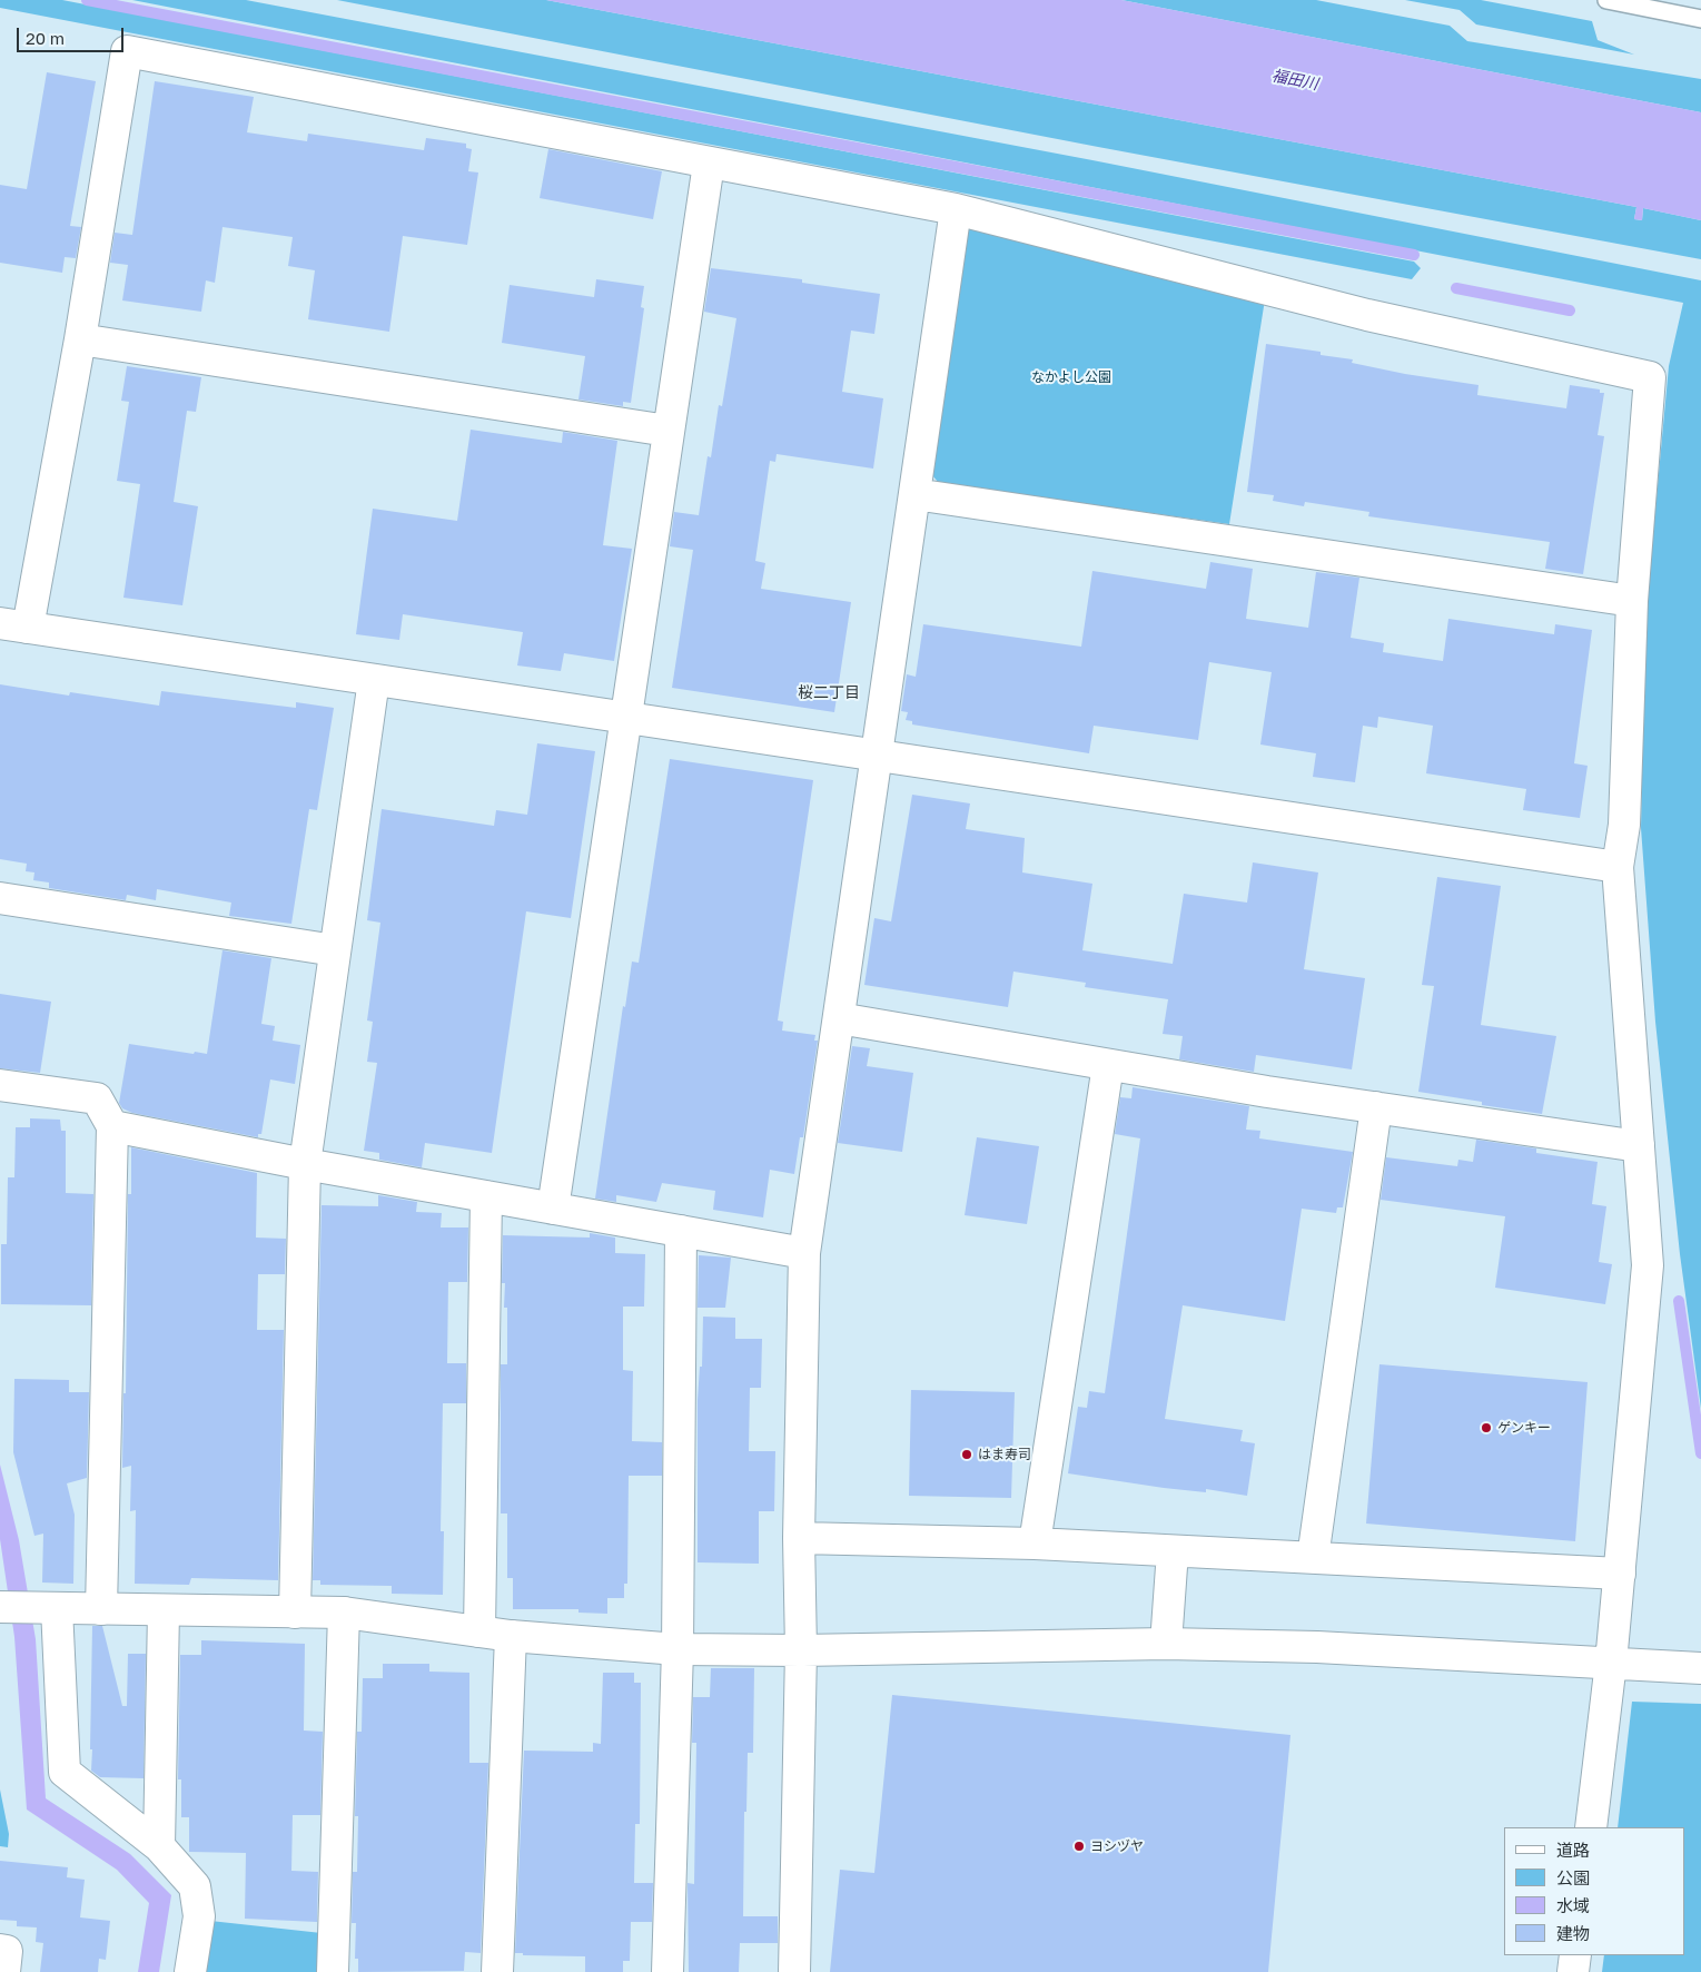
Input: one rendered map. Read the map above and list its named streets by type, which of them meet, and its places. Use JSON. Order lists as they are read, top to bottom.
{
  "districts": ["桜二丁目"],
  "water": ["福田川"],
  "parks": ["なかよし公園"],
  "places": ["ゲンキー", "はま寿司", "ヨシヅヤ"],
  "legend": [
    "道路",
    "公園",
    "水域",
    "建物"
  ],
  "scale_bar": "20 m"
}
